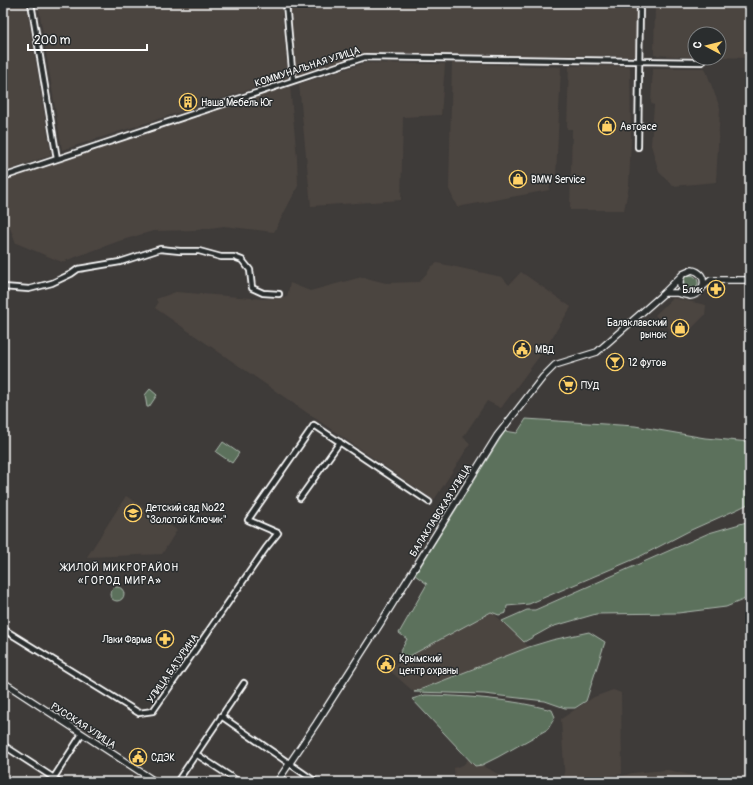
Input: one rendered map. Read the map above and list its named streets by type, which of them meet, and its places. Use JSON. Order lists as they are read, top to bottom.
{
  "streets": {
    "main road": ["БАЛАКЛАВСКАЯ УЛИЦА", "РУССКАЯ УЛИЦА"],
    "street": ["КОММУНАЛЬНАЯ УЛИЦА", "УЛИЦА БАТУРИНА"]
  },
  "districts": ["ЖИЛОЙ МИКРОРАЙОН «ГОРОД МИРА»"],
  "places": {
    "building": ["Наша Мебель Юг"],
    "shop": ["Автовсе", "BMW Service", "Балаклавский рынок"],
    "pharmacy": ["Блик", "Лаки Фарма"],
    "public building": ["МВД", "Крымский центр охраны", "СДЭК"],
    "bar": ["12 футов"],
    "supermarket": ["ПУД"],
    "school or university": ["Детский сад №22 \"Золотой Ключик\""]
  },
  "scale_bar": "200 m",
  "north": "left"
}
